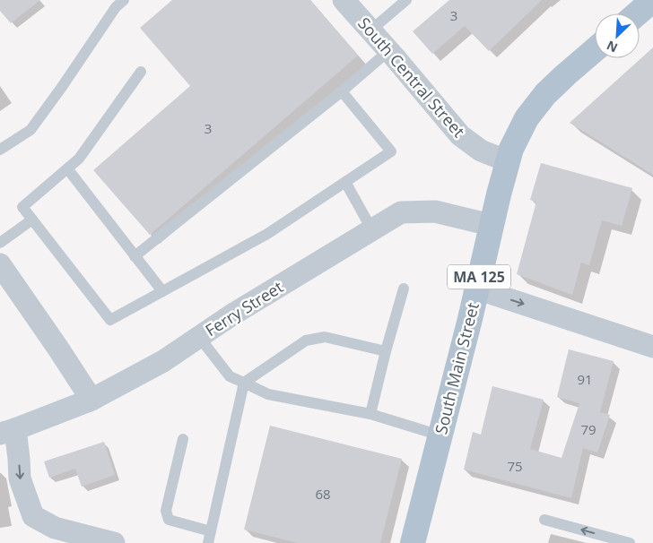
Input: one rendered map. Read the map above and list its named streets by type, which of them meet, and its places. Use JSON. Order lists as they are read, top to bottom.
{
  "streets": {
    "main road": ["MA 125", "South Main Street"],
    "street": ["South Central Street", "Ferry Street"]
  },
  "crossings": [
    ["South Central Street", "South Main Street"],
    ["Ferry Street", "South Main Street"]
  ],
  "house_numbers": [
    "3",
    "3",
    "91",
    "79",
    "75",
    "68"
  ],
  "north": "bottom left"
}
